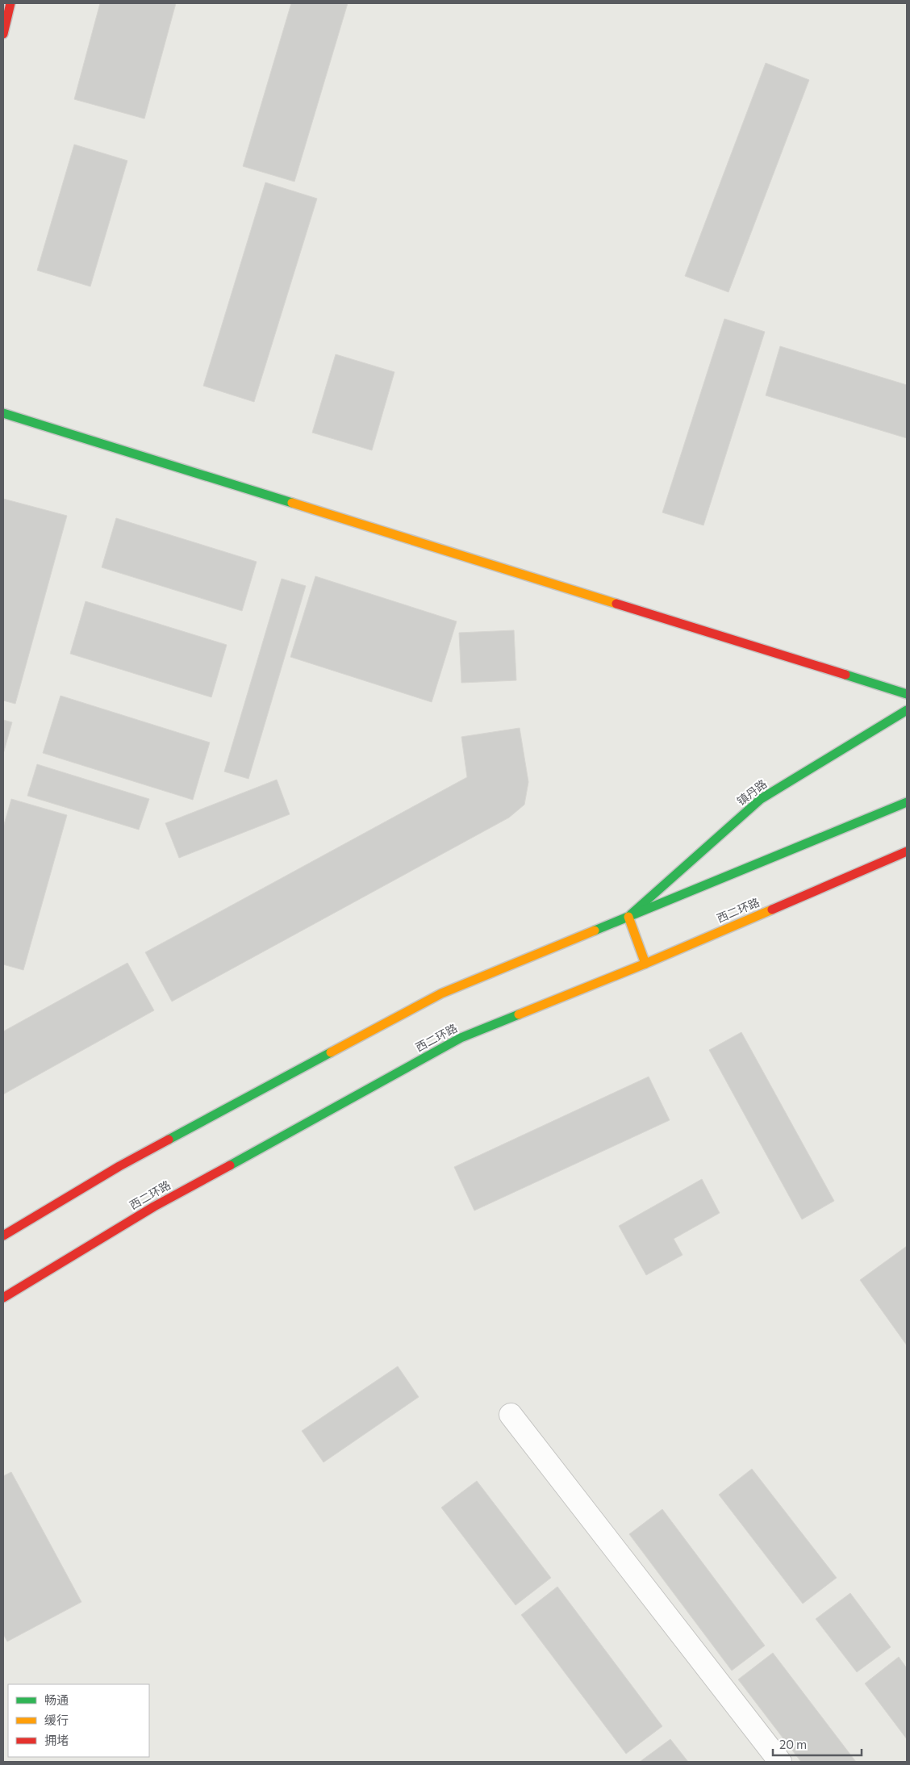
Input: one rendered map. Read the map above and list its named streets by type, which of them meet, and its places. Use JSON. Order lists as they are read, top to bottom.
{
  "streets": {
    "main road": ["镇丹路", "西二环路"]
  },
  "legend": ["畅通", "缓行", "拥堵"],
  "scale_bar": "20 m"
}
